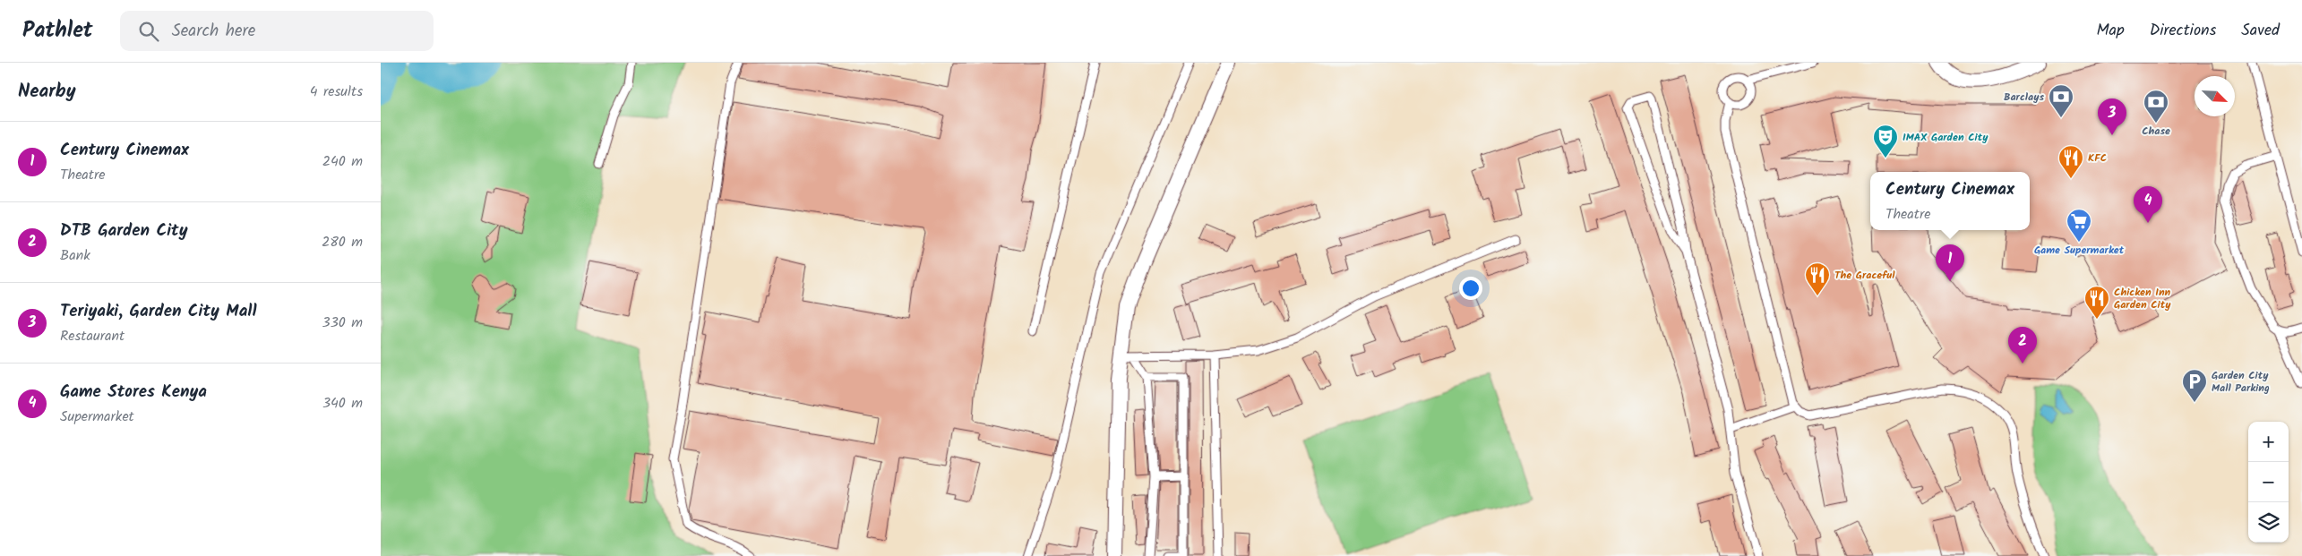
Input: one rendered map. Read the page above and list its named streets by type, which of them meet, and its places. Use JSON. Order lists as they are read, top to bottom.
{
  "places": {
    "bank": ["Barclays", "Chase"],
    "theatre": ["IMAX Garden City"],
    "restaurant": ["KFC", "The Graceful", "Chicken Inn Garden City"],
    "supermarket": ["Game Supermarket"],
    "parking": ["Garden City Mall Parking"]
  },
  "north": "bottom right",
  "page": {
    "header": "Pathlet",
    "search": "Search here",
    "nav": ["Map", "Directions", "Saved"],
    "heading": ["Nearby", "4 results"],
    "pins": [
      "3",
      "4",
      "1",
      "2"
    ],
    "list": [
      {
        "mark": "1",
        "name": "Century Cinemax",
        "note": "Theatre",
        "value": "240 m"
      },
      {
        "mark": "2",
        "name": "DTB Garden City",
        "note": "Bank",
        "value": "280 m"
      },
      {
        "mark": "3",
        "name": "Teriyaki, Garden City Mall",
        "note": "Restaurant",
        "value": "330 m"
      },
      {
        "mark": "4",
        "name": "Game Stores Kenya",
        "note": "Supermarket",
        "value": "340 m"
      }
    ],
    "popup": ["Century Cinemax", "Theatre"],
    "map_buttons": ["+", "−"]
  }
}
